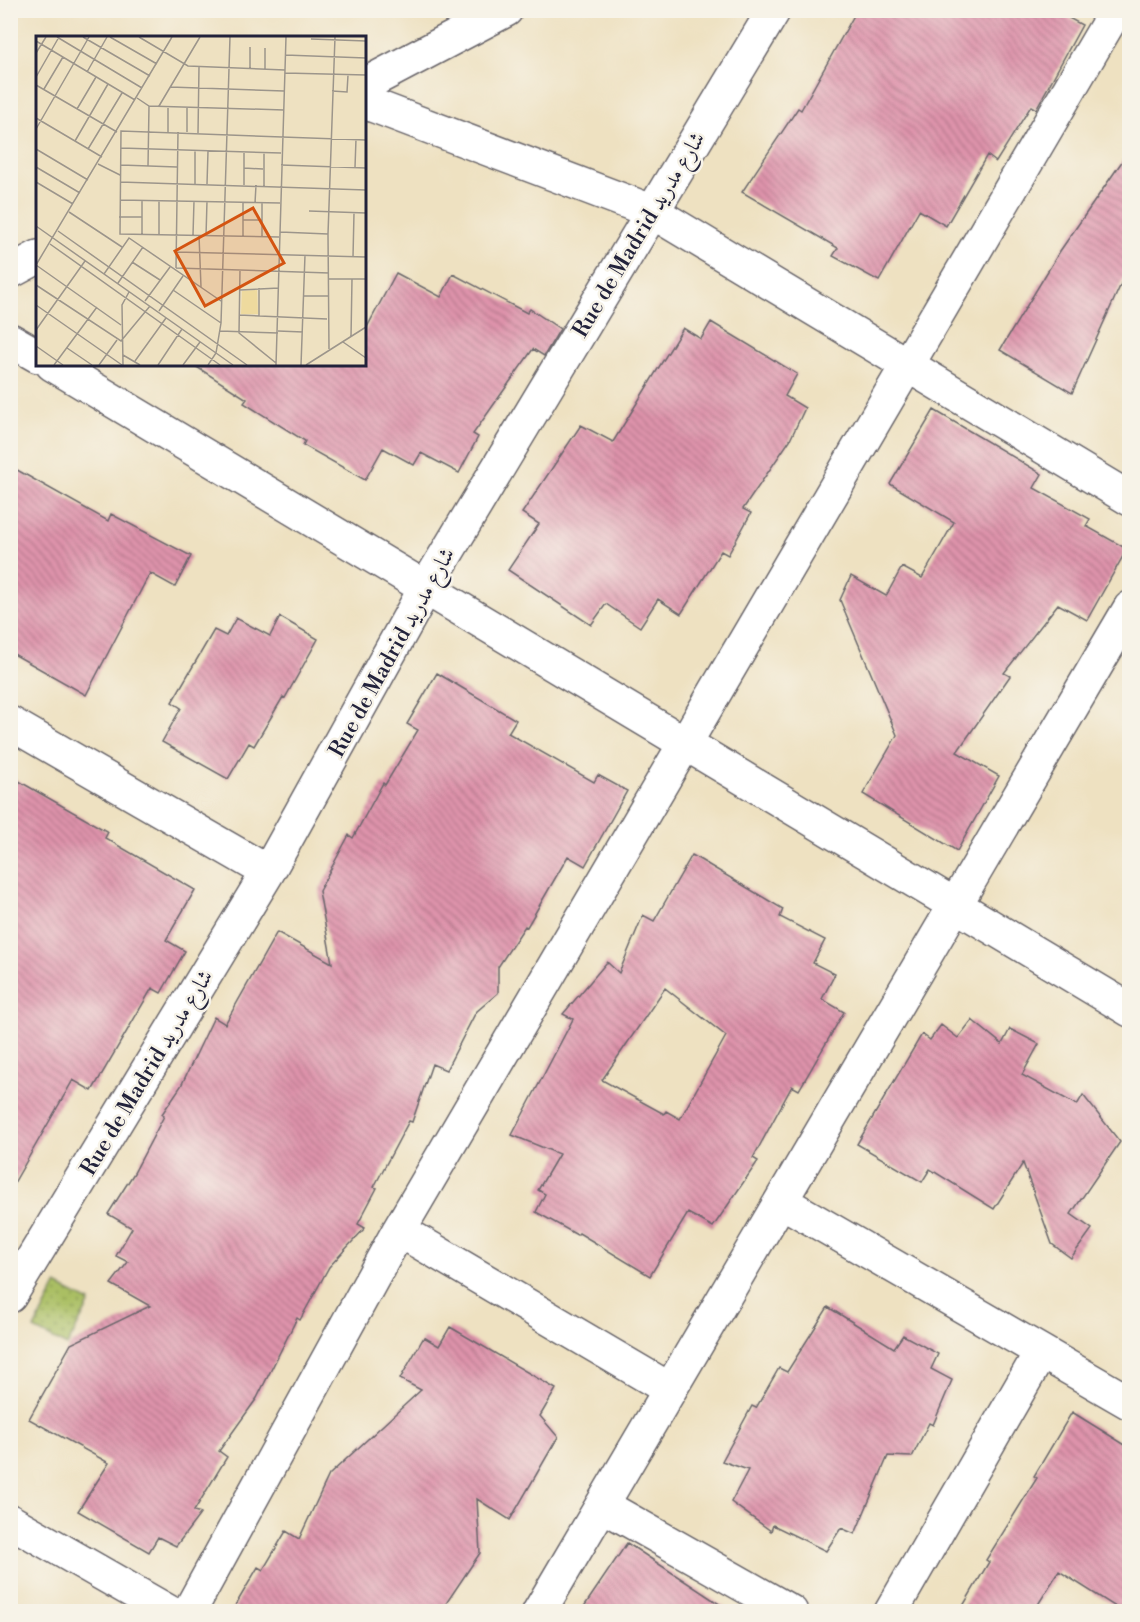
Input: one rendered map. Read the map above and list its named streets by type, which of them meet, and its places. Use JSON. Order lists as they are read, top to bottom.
{
  "streets": {
    "street": ["Rue de Madrid شارع مدريد"]
  }
}
